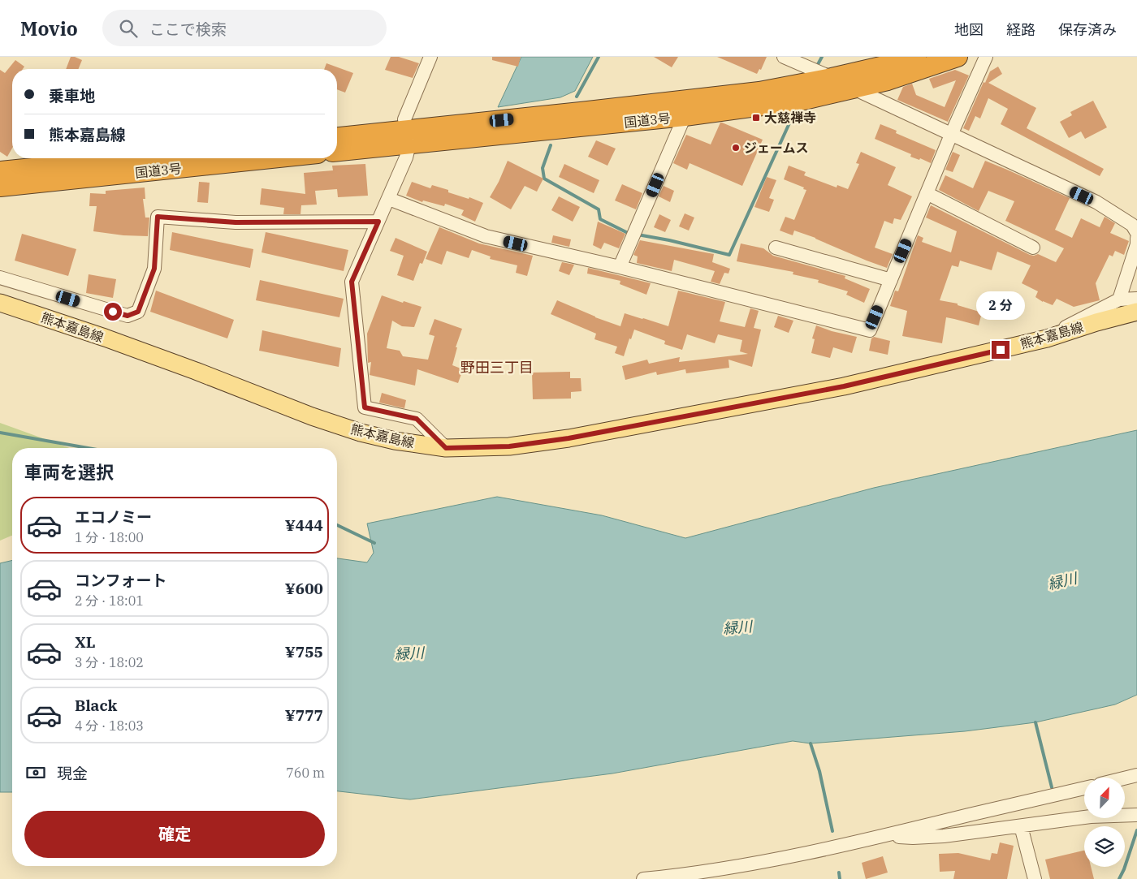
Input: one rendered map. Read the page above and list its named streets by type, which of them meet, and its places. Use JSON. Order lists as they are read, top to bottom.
{
  "streets": {
    "highway": ["国道3号"],
    "main road": ["熊本嘉島線"]
  },
  "districts": ["野田三丁目"],
  "water": ["緑川"],
  "places": {
    "transit": ["大慈禅寺"],
    "other": ["ジェームス"]
  },
  "north": "top right",
  "page": {
    "header": "Movio",
    "search": "ここで検索",
    "nav": ["地図", "経路", "保存済み"],
    "banner": ["乗車地", "熊本嘉島線"],
    "bubble": "2 分",
    "heading": "車両を選択",
    "list": [
      {
        "name": "エコノミー",
        "note": "1 分 · 18:00",
        "value": "¥444"
      },
      {
        "name": "コンフォート",
        "note": "2 分 · 18:01",
        "value": "¥600"
      },
      {
        "name": "XL",
        "note": "3 分 · 18:02",
        "value": "¥755"
      },
      {
        "name": "Black",
        "note": "4 分 · 18:03",
        "value": "¥777"
      }
    ],
    "pay": ["現金", "760 m"],
    "buttons": "確定"
  }
}
